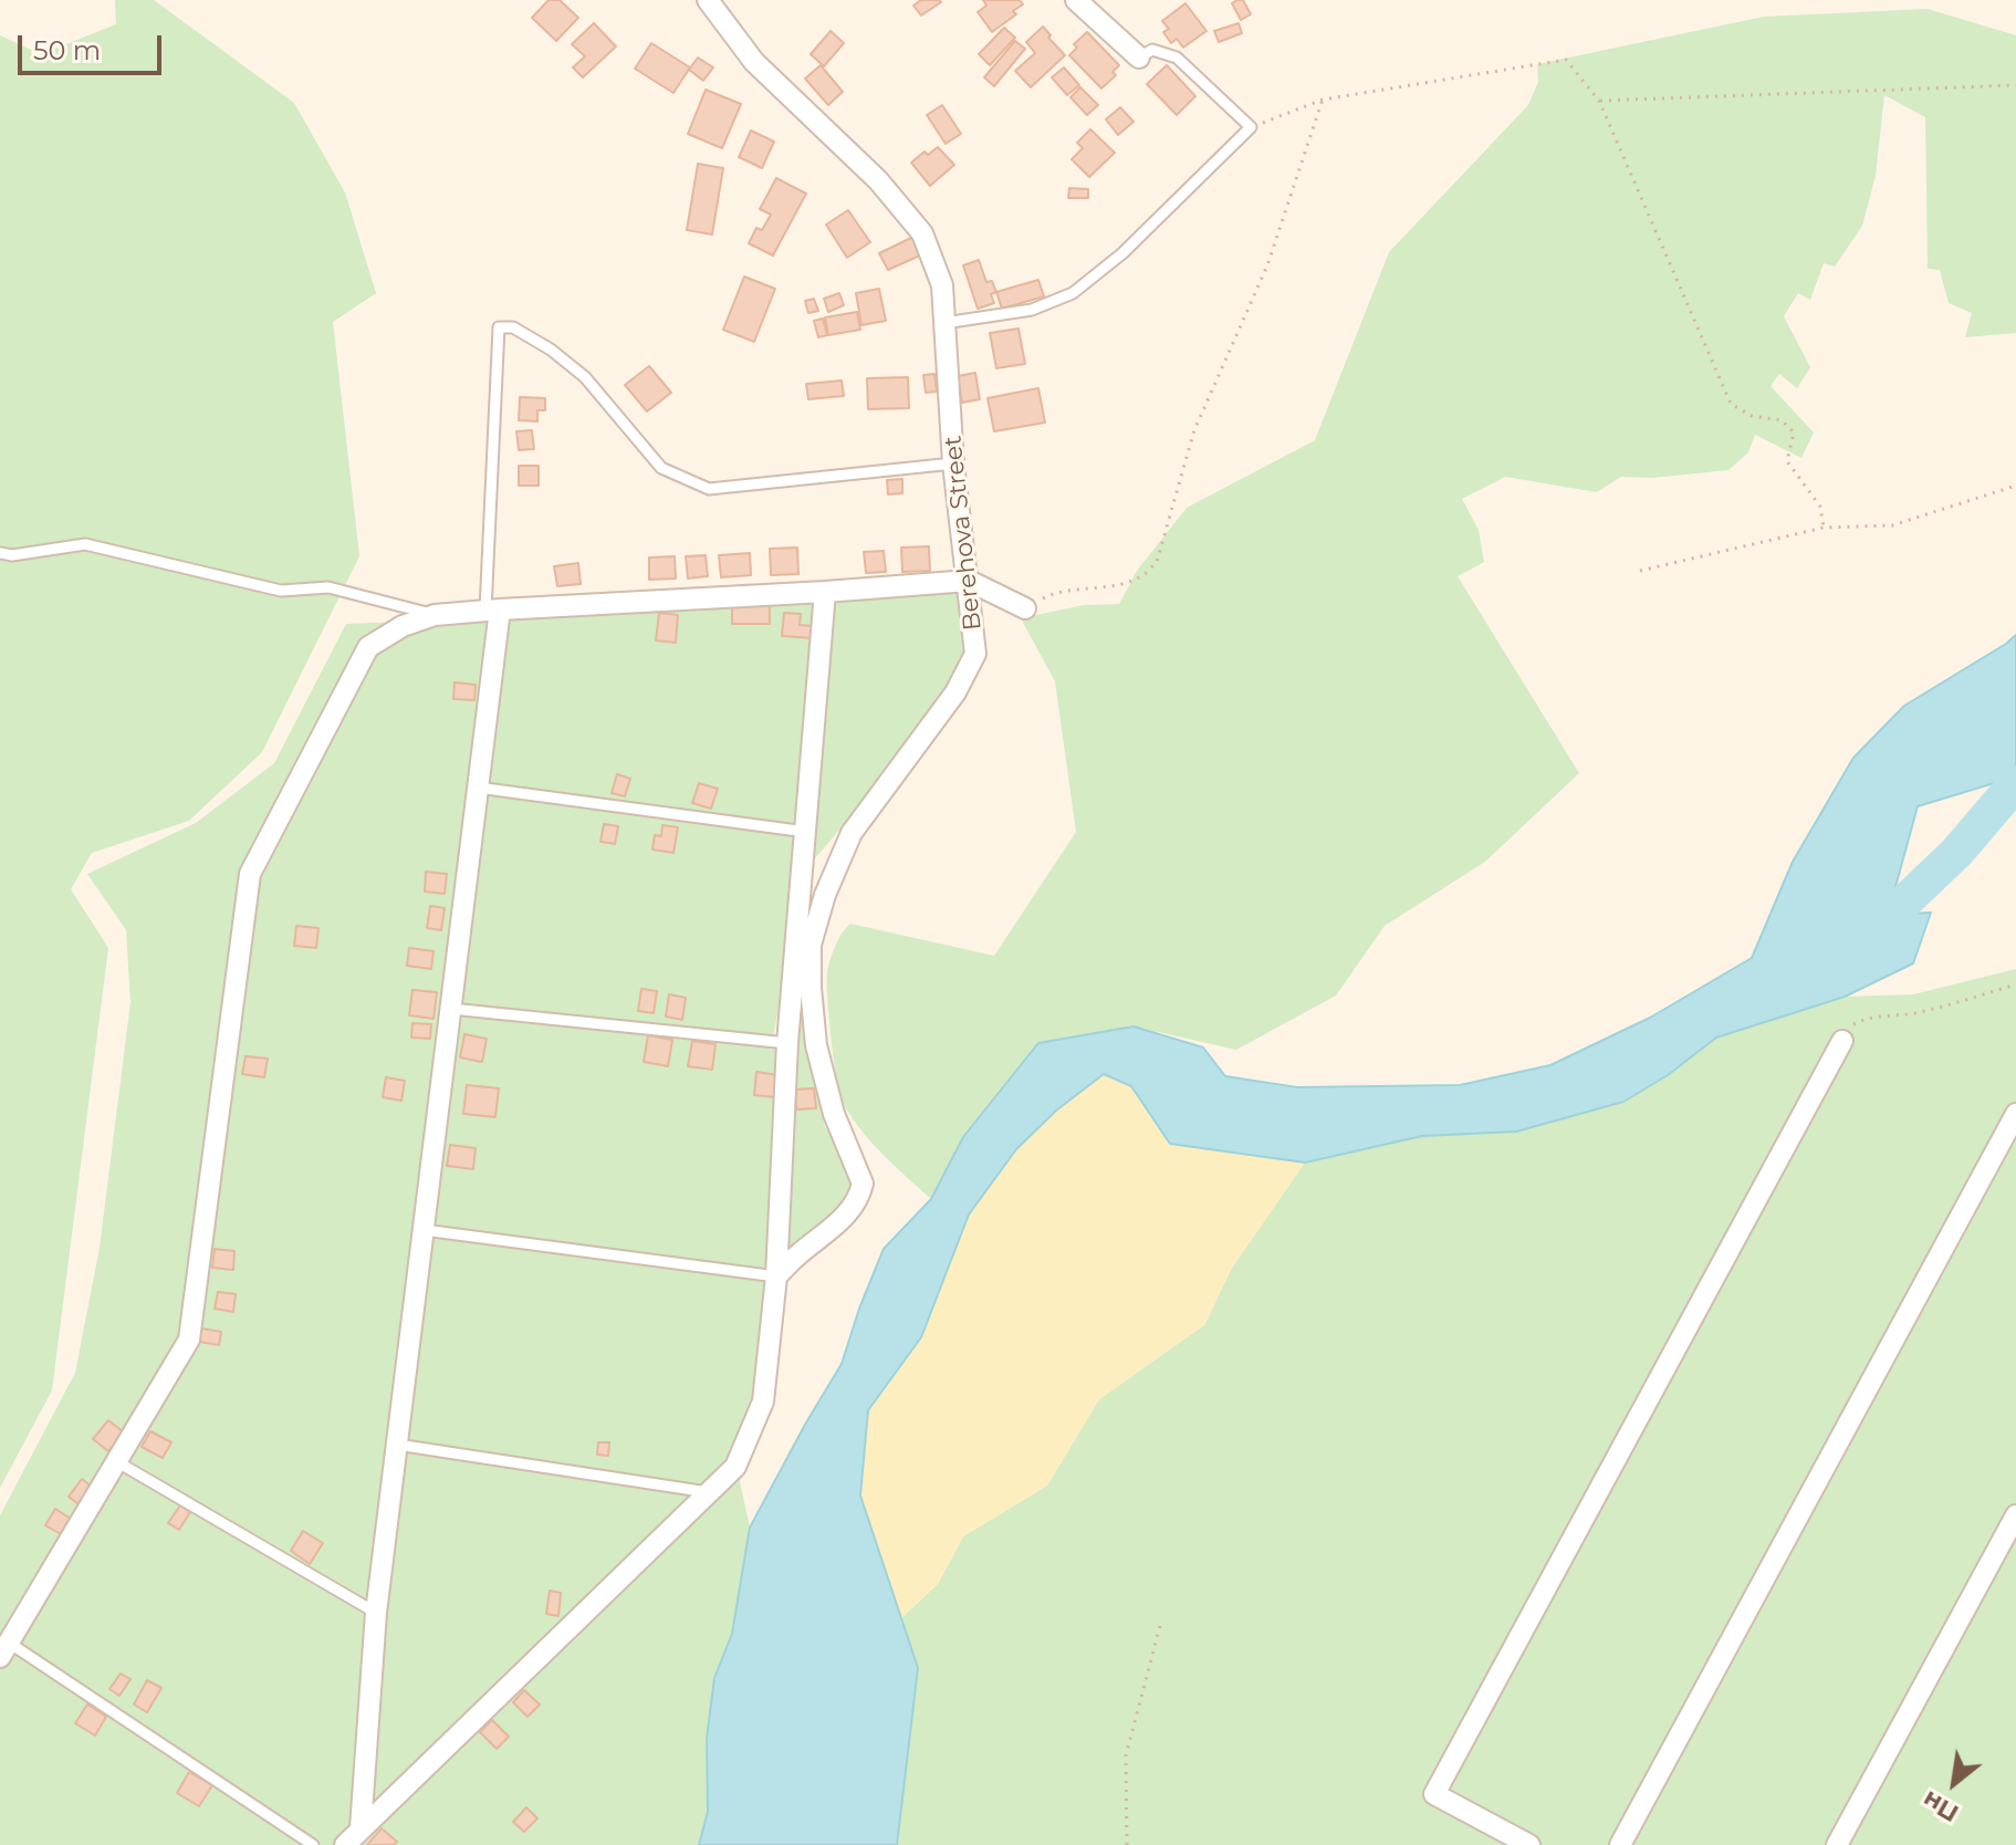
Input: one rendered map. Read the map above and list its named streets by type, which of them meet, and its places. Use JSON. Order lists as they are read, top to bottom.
{
  "streets": {
    "street": ["Berehova Street"]
  },
  "scale_bar": "50 m",
  "north": "bottom left"
}
